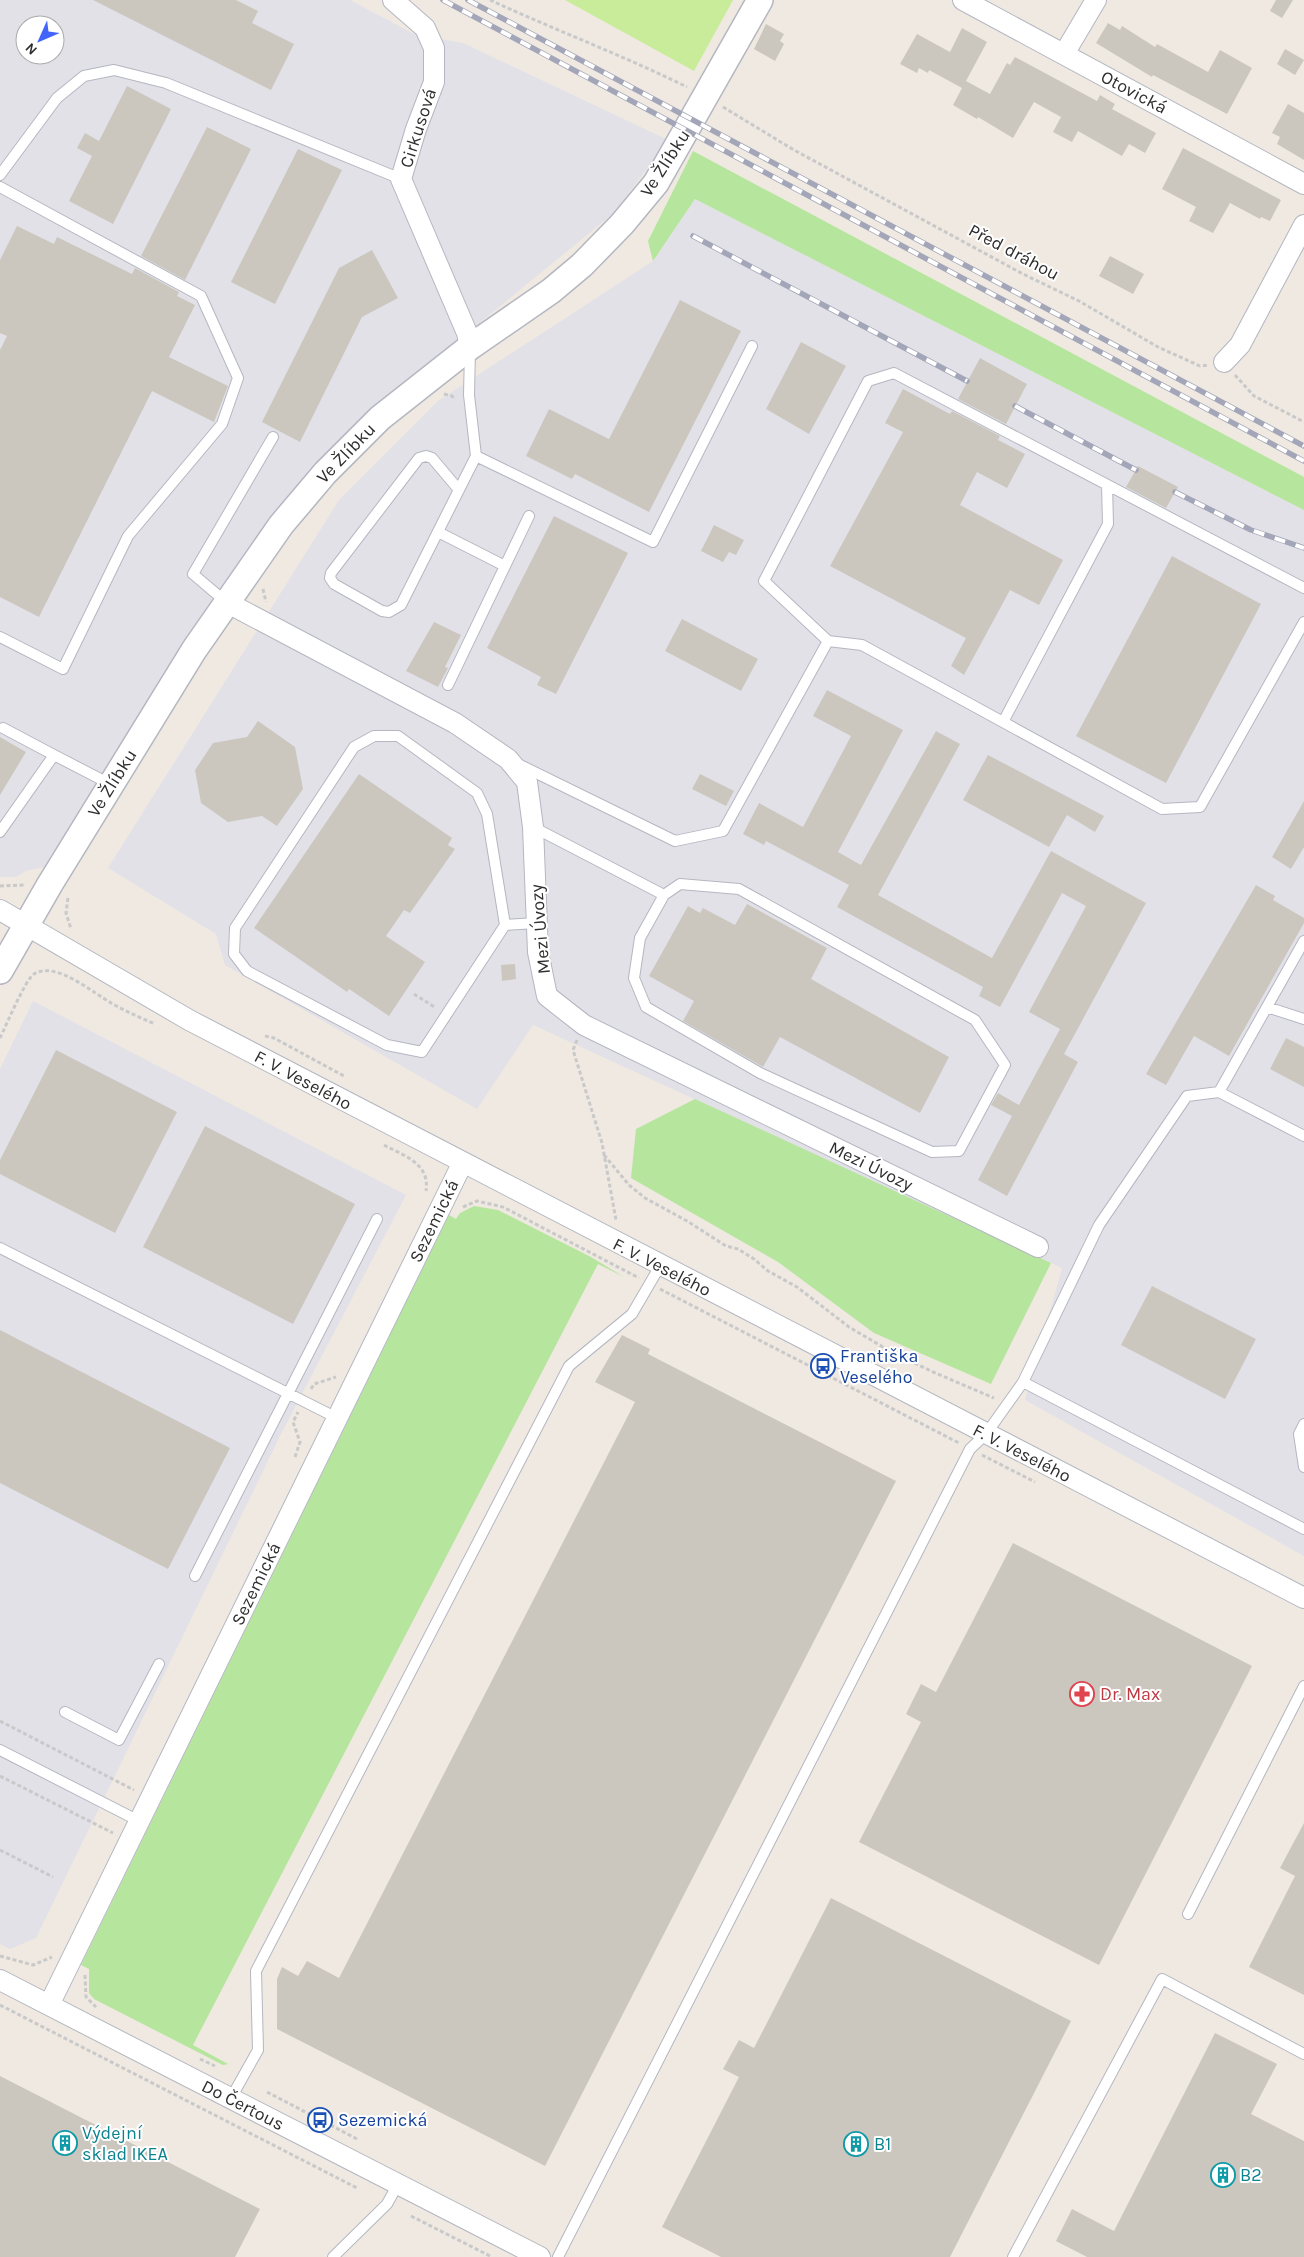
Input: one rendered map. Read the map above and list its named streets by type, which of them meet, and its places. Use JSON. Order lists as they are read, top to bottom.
{
  "streets": {
    "street": [
      "Otovická",
      "Cirkusová",
      "Ve Žlíbku",
      "Mezi Úvozy",
      "F. V. Veselého",
      "Sezemická",
      "Do Čertous"
    ],
    "path": ["Před dráhou"]
  },
  "crossings": [
    ["Cirkusová", "Ve Žlíbku"],
    ["Ve Žlíbku", "Před dráhou"],
    ["Ve Žlíbku", "Mezi Úvozy"],
    ["Ve Žlíbku", "F. V. Veselého"],
    ["F. V. Veselého", "Sezemická"],
    ["Sezemická", "Do Čertous"]
  ],
  "places": {
    "bus stop": ["Františka Veselého", "Sezemická"],
    "pharmacy": ["Dr. Max"],
    "building": ["Výdejní sklad IKEA", "B1", "B2"]
  },
  "north": "bottom left"
}
